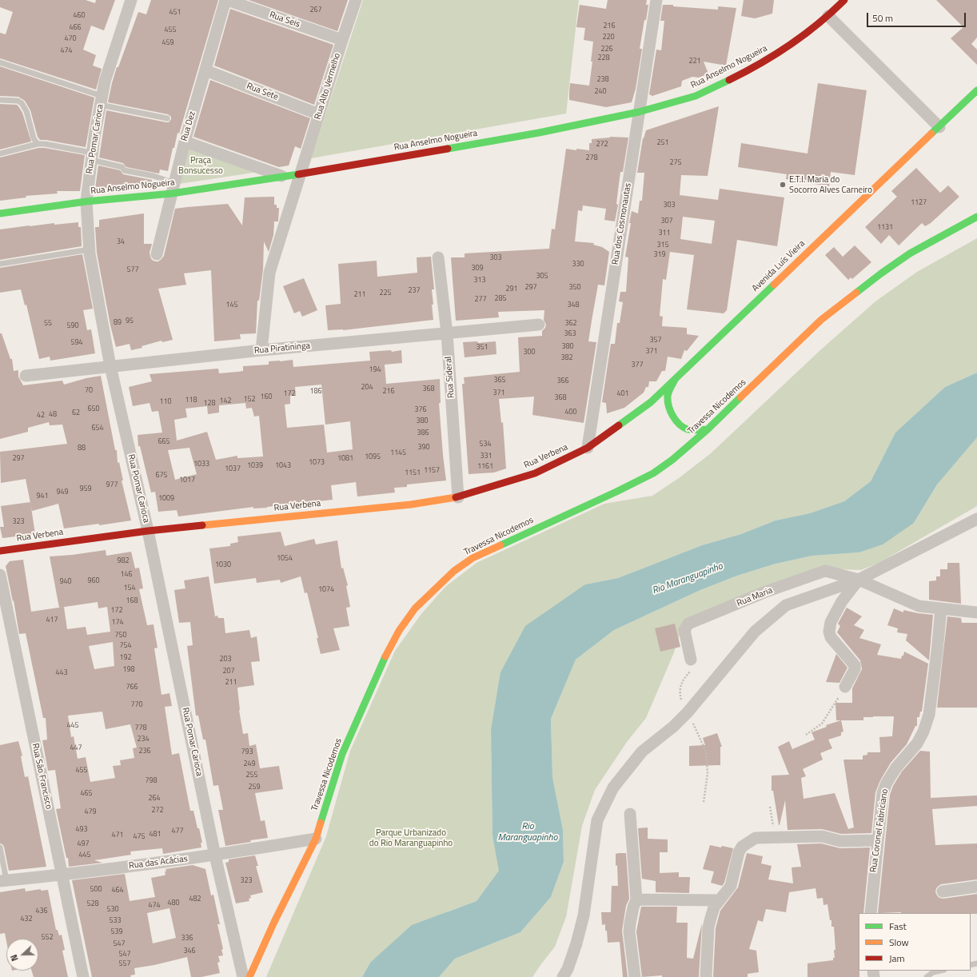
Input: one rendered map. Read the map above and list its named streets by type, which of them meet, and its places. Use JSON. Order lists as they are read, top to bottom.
{
  "streets": {
    "main road": [
      "Rua Anselmo Nogueira",
      "Avenida Luís Vieira",
      "Travessa Nicodemos",
      "Rua Verbena"
    ],
    "street": [
      "Rua Seis",
      "Rua Alto Vermelho",
      "Rua Sete",
      "Rua Dez",
      "Rua Pomar Carioca",
      "Rua dos Cosmonautas",
      "Rua Piratininga",
      "Rua Sideral",
      "Rua Maria",
      "Rua São Francisco",
      "Rua Coronel Fabriciano",
      "Rua das Acácias"
    ]
  },
  "crossings": [
    ["Rua Seis", "Rua Alto Vermelho"],
    ["Rua Seis", "Rua Dez"],
    ["Rua Anselmo Nogueira", "Rua Alto Vermelho"],
    ["Rua Anselmo Nogueira", "Rua Dez"],
    ["Rua Anselmo Nogueira", "Rua Pomar Carioca"],
    ["Rua Anselmo Nogueira", "Rua dos Cosmonautas"],
    ["Rua Alto Vermelho", "Rua Sete"],
    ["Rua Alto Vermelho", "Rua Piratininga"],
    ["Rua Sete", "Rua Dez"],
    ["Rua Pomar Carioca", "Rua Piratininga"],
    ["Rua Pomar Carioca", "Rua Verbena"],
    ["Rua Pomar Carioca", "Rua das Acácias"],
    ["Rua dos Cosmonautas", "Avenida Luís Vieira"],
    ["Rua dos Cosmonautas", "Rua Verbena"],
    ["Avenida Luís Vieira", "Rua Verbena"],
    ["Rua Piratininga", "Rua Sideral"],
    ["Rua Sideral", "Rua Verbena"],
    ["Travessa Nicodemos", "Rua das Acácias"],
    ["Rua Maria", "Rua Coronel Fabriciano"],
    ["Rua São Francisco", "Rua das Acácias"]
  ],
  "water": ["Rio Maranguapinho"],
  "parks": ["Praça Bonsucesso", "Parque Urbanizado do Rio Maranguapinho"],
  "places": ["E.T.I. Maria do Socorro Alves Carneiro"],
  "house_numbers": [
    "267",
    "451",
    "460",
    "216",
    "466",
    "455",
    "220",
    "470",
    "459",
    "226",
    "474",
    "228",
    "221",
    "238",
    "240",
    "251",
    "272",
    "278",
    "275",
    "1127",
    "303",
    "307",
    "1131",
    "311",
    "34",
    "315",
    "319",
    "303",
    "330",
    "309",
    "577",
    "305",
    "313",
    "297",
    "350",
    "291",
    "237",
    "225",
    "211",
    "285",
    "277",
    "145",
    "348",
    "95",
    "89",
    "55",
    "362",
    "590",
    "363",
    "357",
    "594",
    "380",
    "351",
    "371",
    "300",
    "382",
    "377",
    "194",
    "365",
    "366",
    "204",
    "368",
    "70",
    "186",
    "216",
    "371",
    "172",
    "401",
    "160",
    "368",
    "152",
    "118",
    "142",
    "110",
    "128",
    "650",
    "376",
    "400",
    "62",
    "48",
    "42",
    "380",
    "654",
    "386",
    "665",
    "534",
    "390",
    "88",
    "1145",
    "331",
    "1095",
    "297",
    "1081",
    "1073",
    "1033",
    "1039",
    "1043",
    "1161",
    "1037",
    "1157",
    "1151",
    "675",
    "1017",
    "977",
    "959",
    "949",
    "941",
    "1009",
    "323",
    "1054",
    "982",
    "1030",
    "146",
    "960",
    "940",
    "154",
    "1074",
    "168",
    "172",
    "417",
    "174",
    "750",
    "754",
    "192",
    "203",
    "198",
    "207",
    "443",
    "211",
    "766",
    "770",
    "445",
    "778",
    "234",
    "447",
    "236",
    "793",
    "249",
    "455",
    "255",
    "798",
    "259",
    "465",
    "264",
    "272",
    "479",
    "493",
    "477",
    "481",
    "471",
    "475",
    "497",
    "445",
    "323",
    "500",
    "464",
    "482",
    "480",
    "528",
    "474",
    "530",
    "436",
    "432",
    "533",
    "539",
    "552",
    "336",
    "547",
    "346",
    "547",
    "557"
  ],
  "legend": ["Fast", "Slow", "Jam"],
  "scale_bar": "50 m",
  "north": "left"
}
